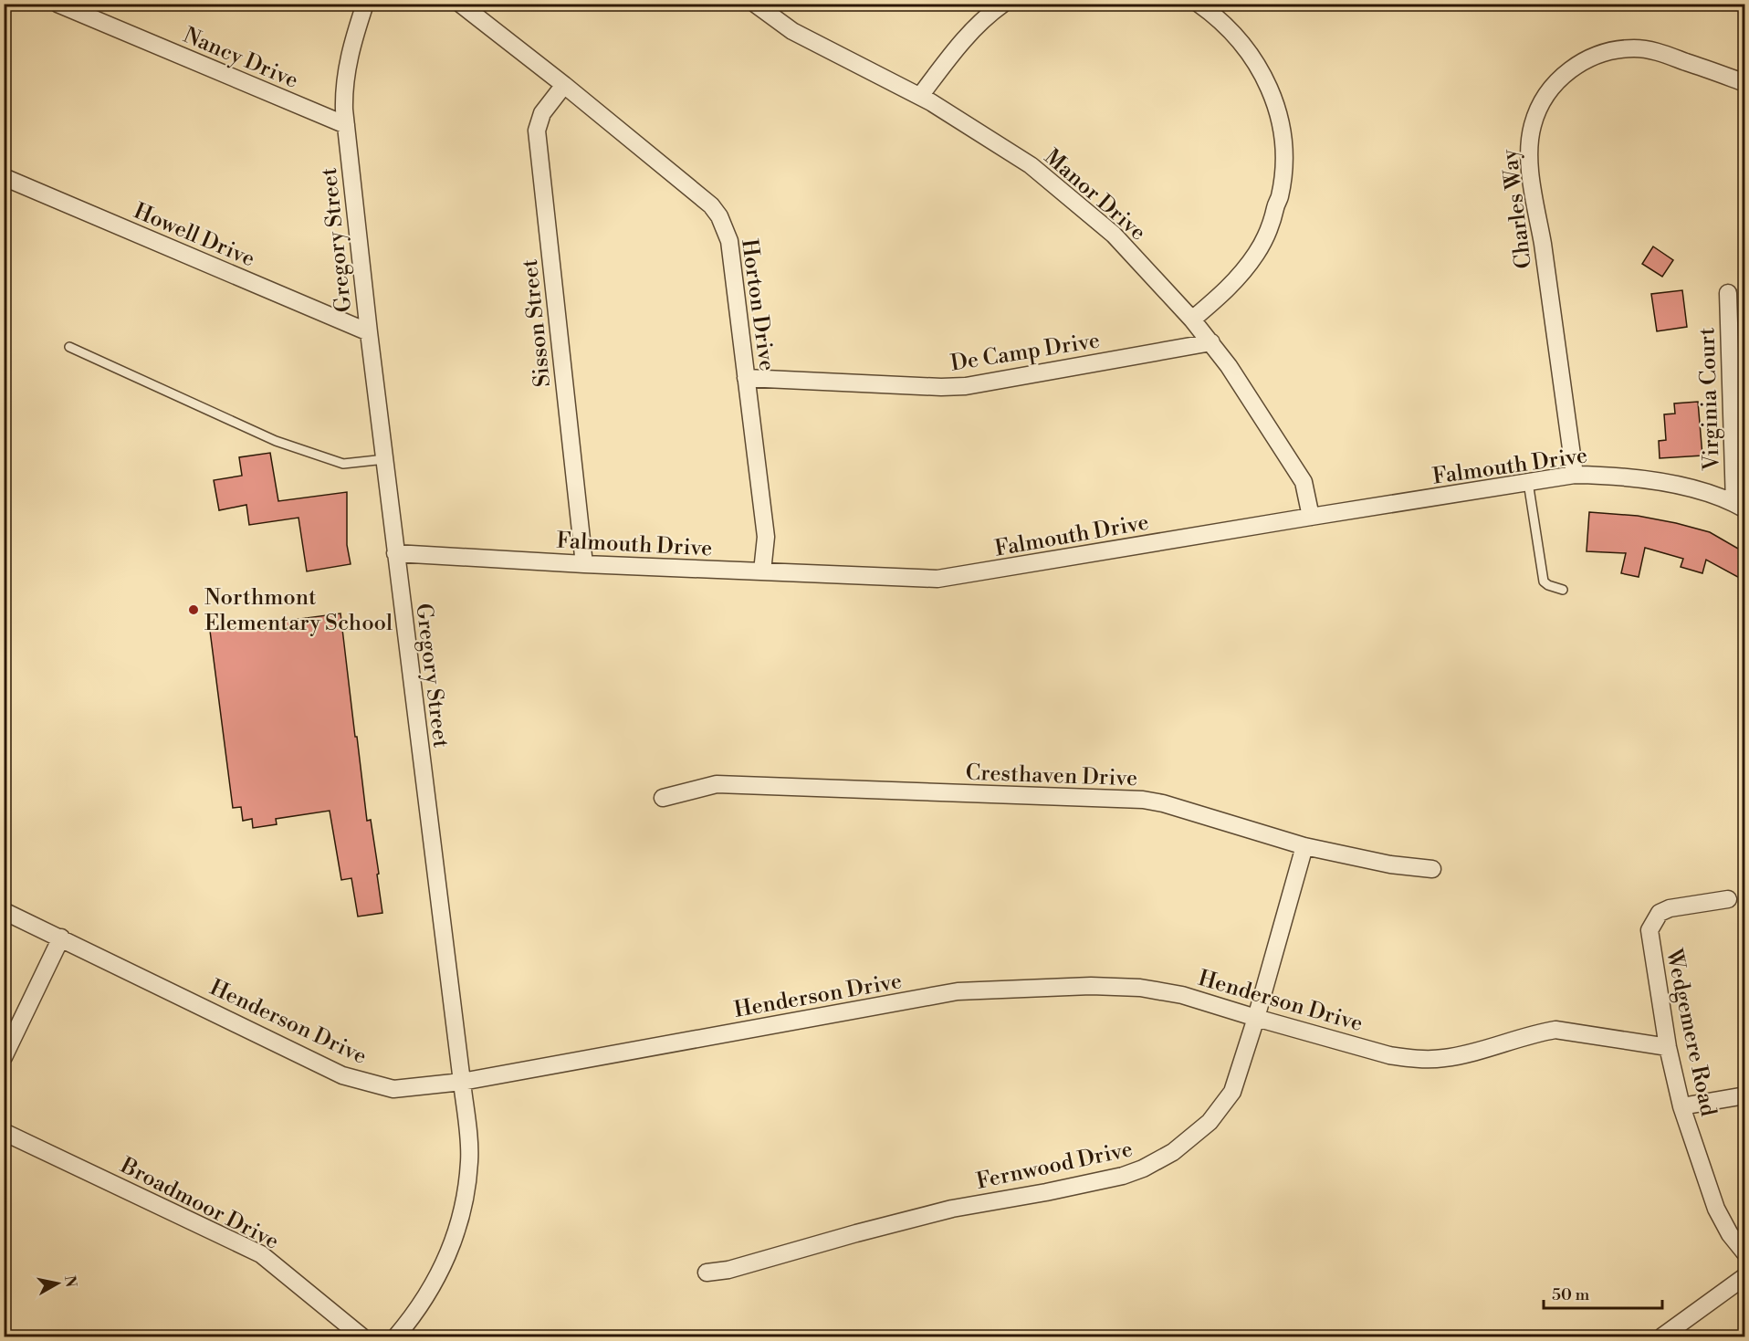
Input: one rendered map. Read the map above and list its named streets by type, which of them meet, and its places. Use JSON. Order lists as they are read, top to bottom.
{
  "streets": {
    "street": [
      "Nancy Drive",
      "Manor Drive",
      "Charles Way",
      "Howell Drive",
      "Gregory Street",
      "Horton Drive",
      "Sisson Street",
      "De Camp Drive",
      "Virginia Court",
      "Falmouth Drive",
      "Cresthaven Drive",
      "Henderson Drive",
      "Wedgemere Road",
      "Fernwood Drive",
      "Broadmoor Drive"
    ]
  },
  "crossings": [
    ["Nancy Drive", "Gregory Street"],
    ["Manor Drive", "De Camp Drive"],
    ["Manor Drive", "Falmouth Drive"],
    ["Charles Way", "Falmouth Drive"],
    ["Howell Drive", "Gregory Street"],
    ["Gregory Street", "Falmouth Drive"],
    ["Gregory Street", "Henderson Drive"],
    ["Horton Drive", "Sisson Street"],
    ["Horton Drive", "De Camp Drive"],
    ["Horton Drive", "Falmouth Drive"],
    ["Sisson Street", "Falmouth Drive"],
    ["Virginia Court", "Falmouth Drive"],
    ["Cresthaven Drive", "Fernwood Drive"],
    ["Henderson Drive", "Wedgemere Road"],
    ["Henderson Drive", "Fernwood Drive"]
  ],
  "places": ["Northmont Elementary School"],
  "scale_bar": "50 m",
  "north": "right"
}
